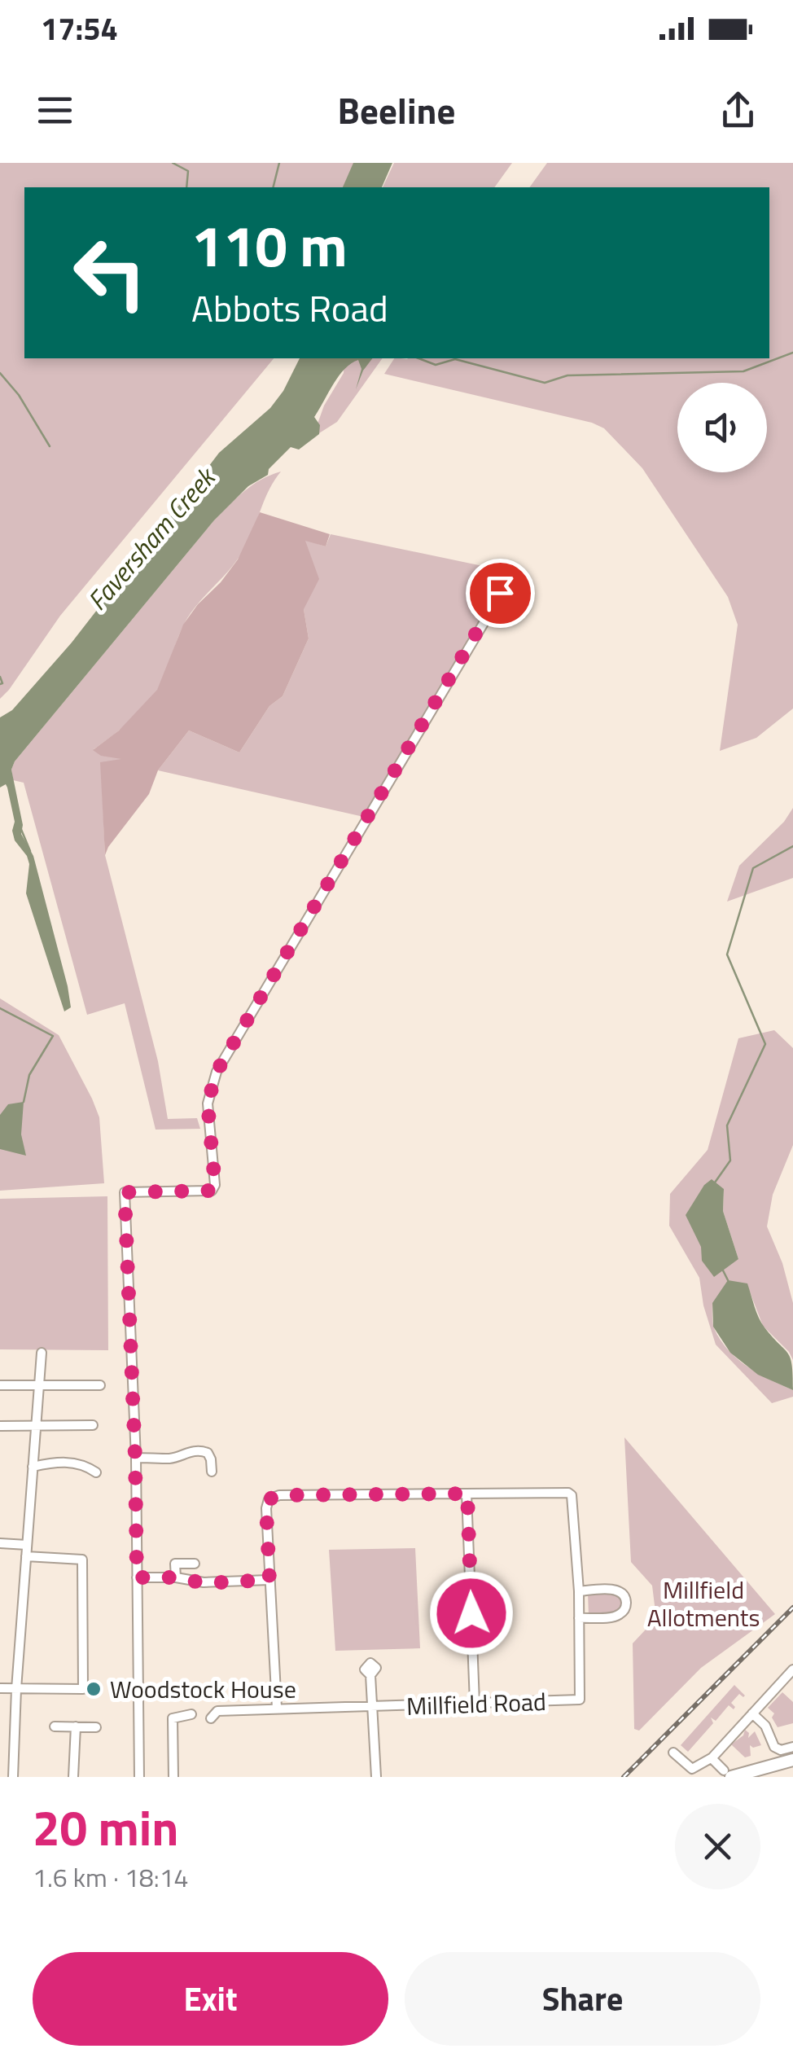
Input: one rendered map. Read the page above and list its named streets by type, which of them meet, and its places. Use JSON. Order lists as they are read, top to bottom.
{
  "streets": {
    "street": ["Millfield Road"]
  },
  "water": ["Faversham Creek"],
  "parks": ["Millfield Allotments"],
  "places": ["Woodstock House"],
  "page": {
    "status": "17:54",
    "header": "Beeline",
    "turn": ["110 m", "Abbots Road"],
    "heading": ["20 min", "1.6 km · 18:14"],
    "buttons": ["Exit", "Share"]
  }
}
